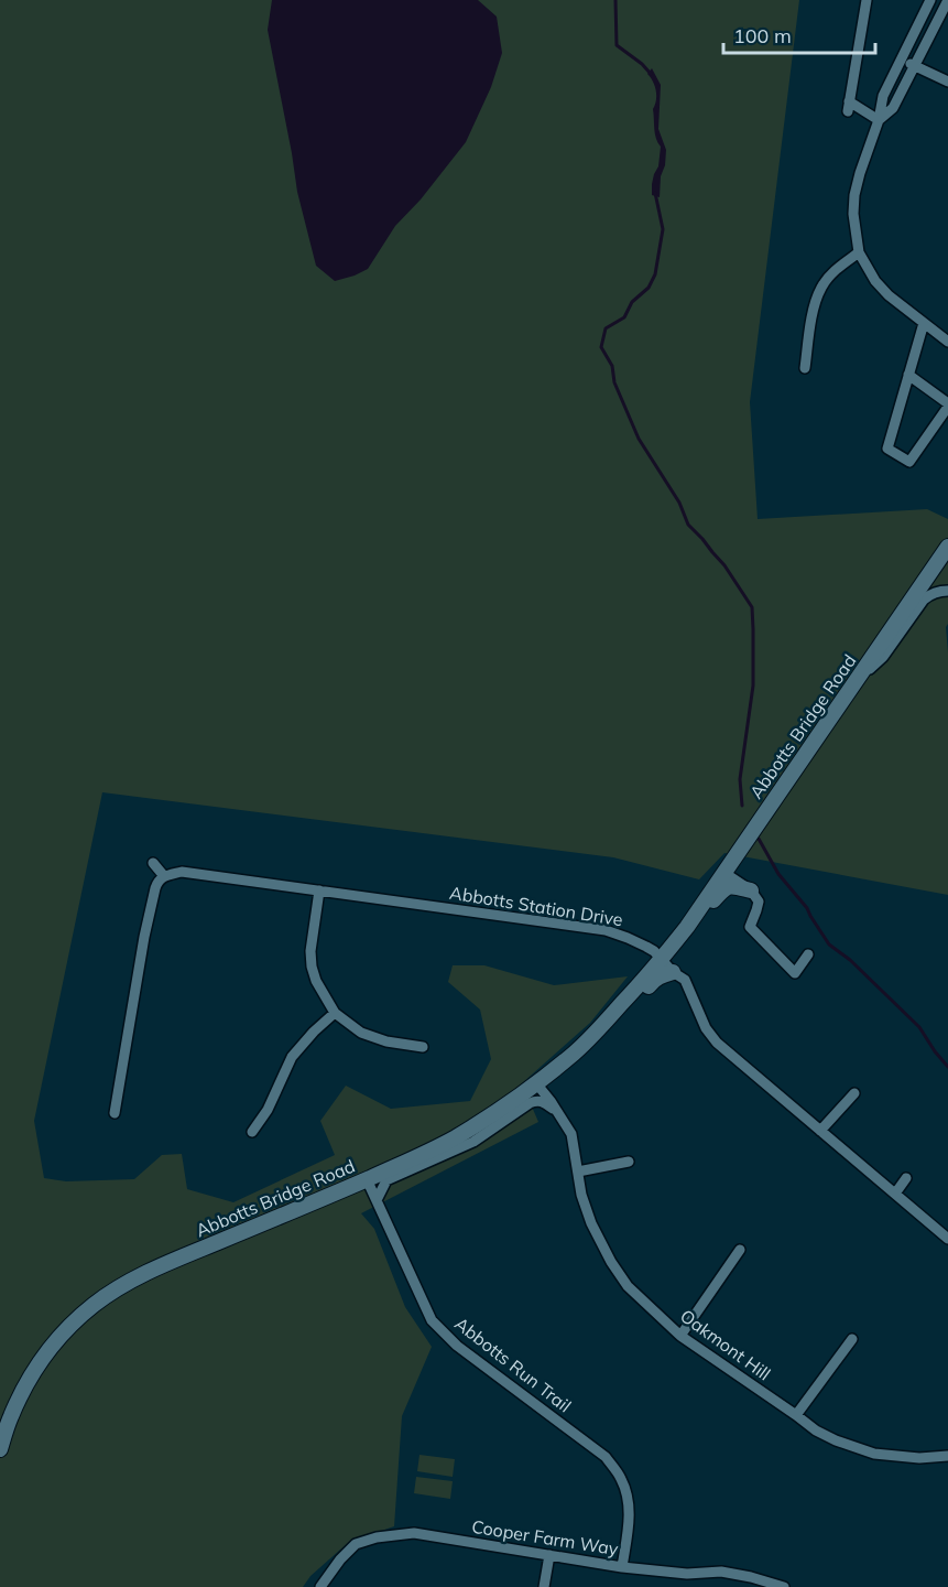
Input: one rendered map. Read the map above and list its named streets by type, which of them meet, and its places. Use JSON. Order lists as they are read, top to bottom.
{
  "streets": {
    "main road": ["Abbotts Bridge Road"],
    "street": [
      "Abbotts Station Drive",
      "Oakmont Hill",
      "Abbotts Run Trail",
      "Cooper Farm Way"
    ]
  },
  "crossings": [
    ["Abbotts Bridge Road", "Abbotts Station Drive"],
    ["Abbotts Bridge Road", "Oakmont Hill"],
    ["Abbotts Bridge Road", "Abbotts Run Trail"],
    ["Abbotts Run Trail", "Cooper Farm Way"]
  ],
  "scale_bar": "100 m"
}
